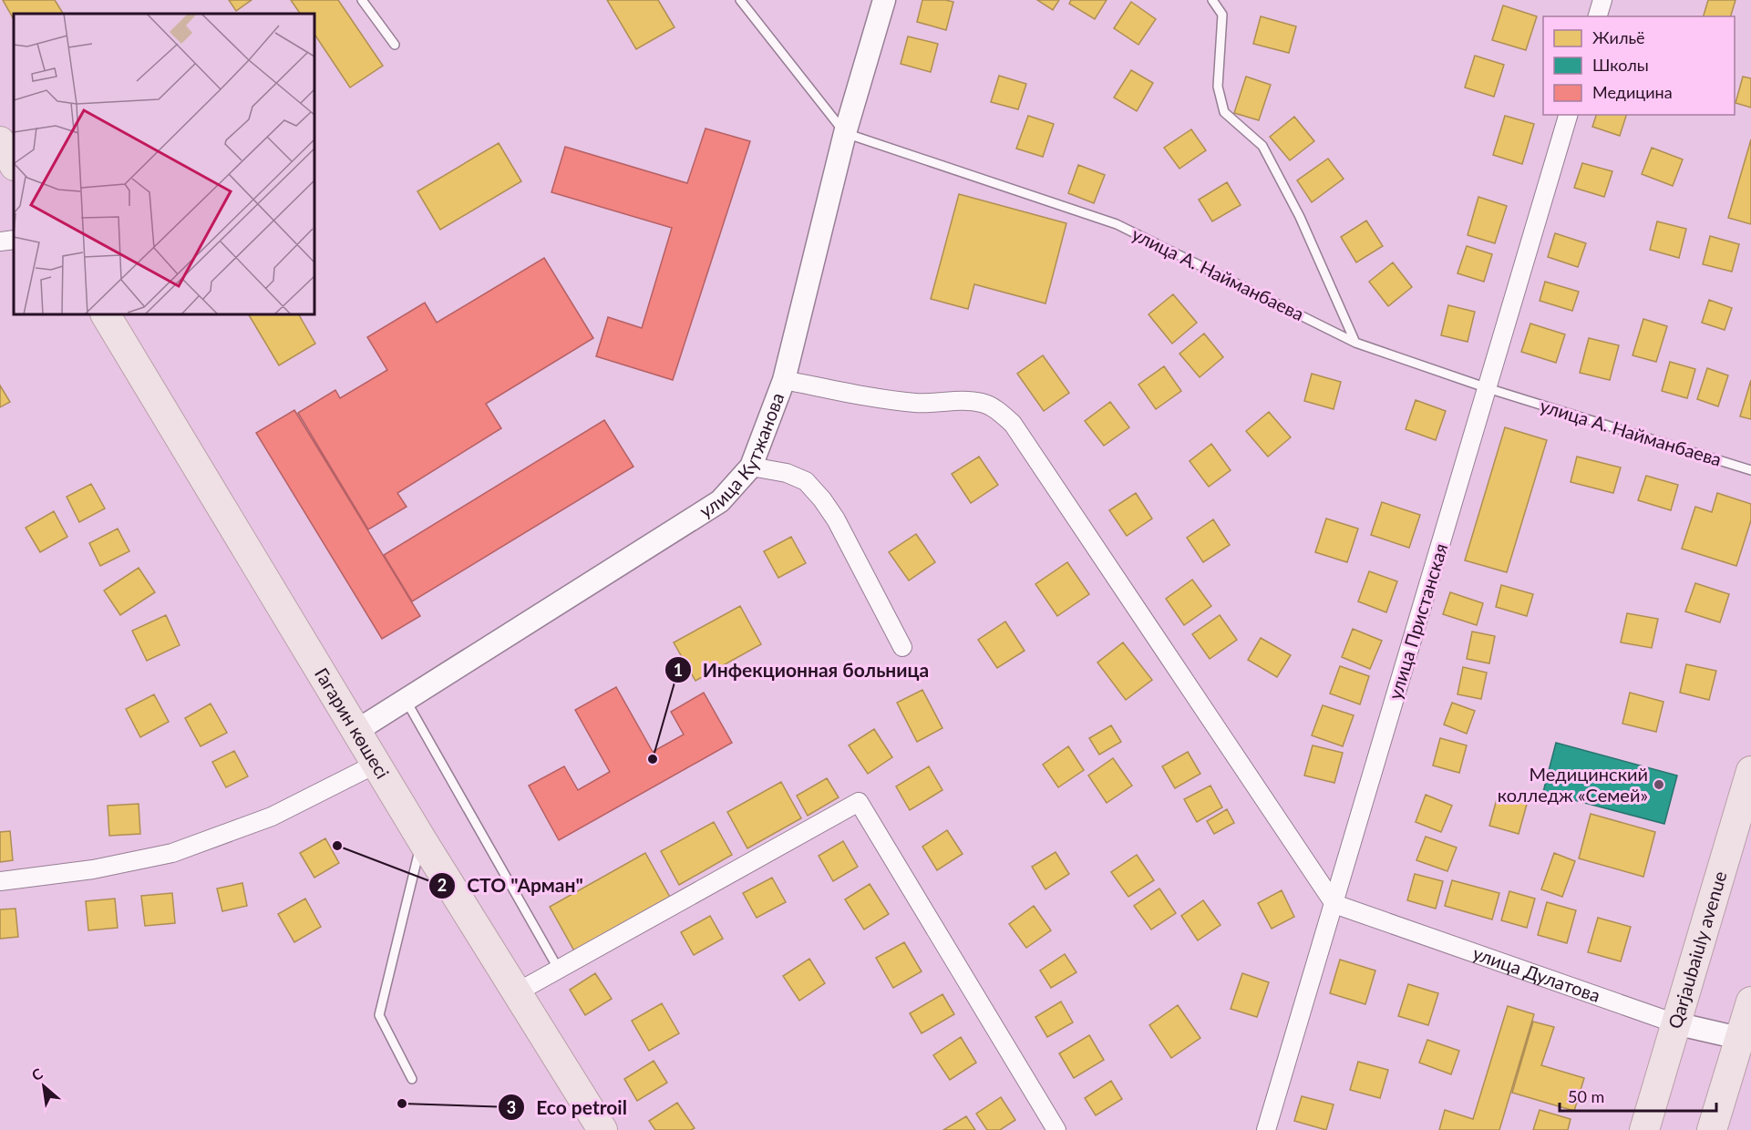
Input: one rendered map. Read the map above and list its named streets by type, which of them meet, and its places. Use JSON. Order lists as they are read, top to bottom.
{
  "streets": {
    "highway": ["Гагарин көшесі", "Qarjaubaiuly avenue"],
    "street": ["улица Кутжанова", "улица Пристанская", "улица Дулатова"],
    "lane": ["улица А. Найманбаева"]
  },
  "crossings": [
    ["улица А. Найманбаева", "улица Кутжанова"],
    ["улица А. Найманбаева", "улица Пристанская"],
    ["улица Кутжанова", "Гагарин көшесі"],
    ["улица Пристанская", "улица Дулатова"],
    ["Qarjaubaiuly avenue", "улица Дулатова"]
  ],
  "places": [
    "Инфекционная больница",
    "Медицинский колледж «Семей»",
    "СТО \"Арман\"",
    "Eco petroil"
  ],
  "legend": ["Жильё", "Школы", "Медицина"],
  "scale_bar": "50 m",
  "north": "top left"
}
